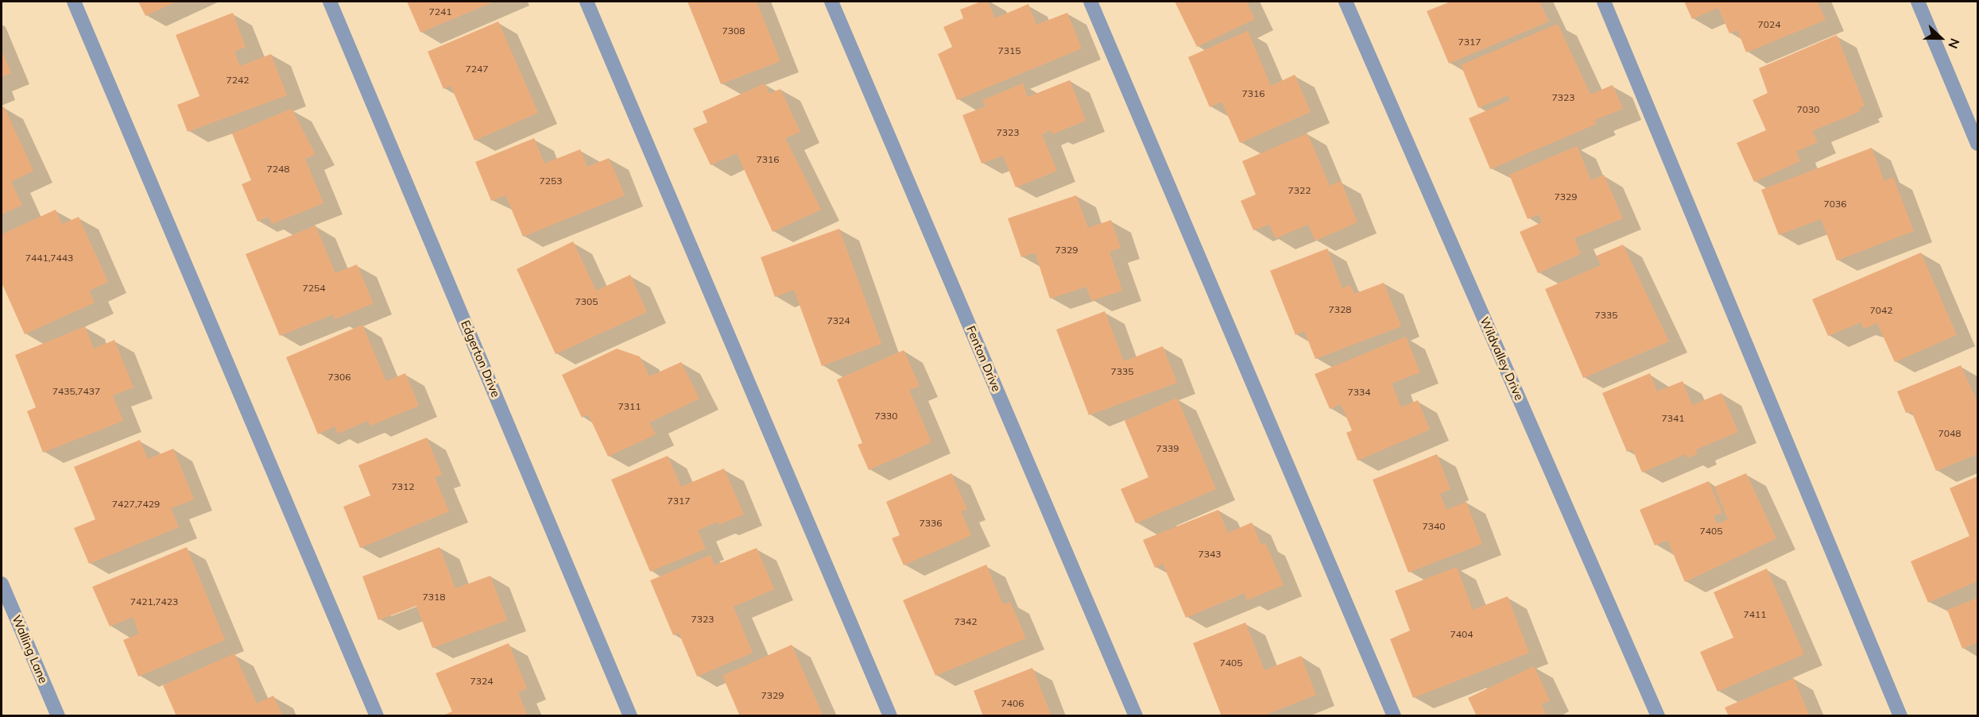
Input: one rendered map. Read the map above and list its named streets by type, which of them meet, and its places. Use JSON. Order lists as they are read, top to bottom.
{
  "streets": {
    "street": [
      "Edgerton Drive",
      "Fenton Drive",
      "Wildvalley Drive",
      "Walling Lane"
    ]
  },
  "house_numbers": [
    "7241",
    "7024",
    "7308",
    "7317",
    "7315",
    "7247",
    "7242",
    "7316",
    "7323",
    "7030",
    "7323",
    "7316",
    "7248",
    "7253",
    "7322",
    "7329",
    "7036",
    "7329",
    "7441,7443",
    "7254",
    "7305",
    "7328",
    "7042",
    "7335",
    "7324",
    "7335",
    "7306",
    "7435,7437",
    "7334",
    "7311",
    "7330",
    "7341",
    "7048",
    "7339",
    "7312",
    "7317",
    "7427,7429",
    "7336",
    "7340",
    "7405",
    "7343",
    "7318",
    "7421,7423",
    "7411",
    "7323",
    "7342",
    "7404",
    "7405",
    "7324",
    "7329",
    "7406"
  ],
  "north": "right"
}
